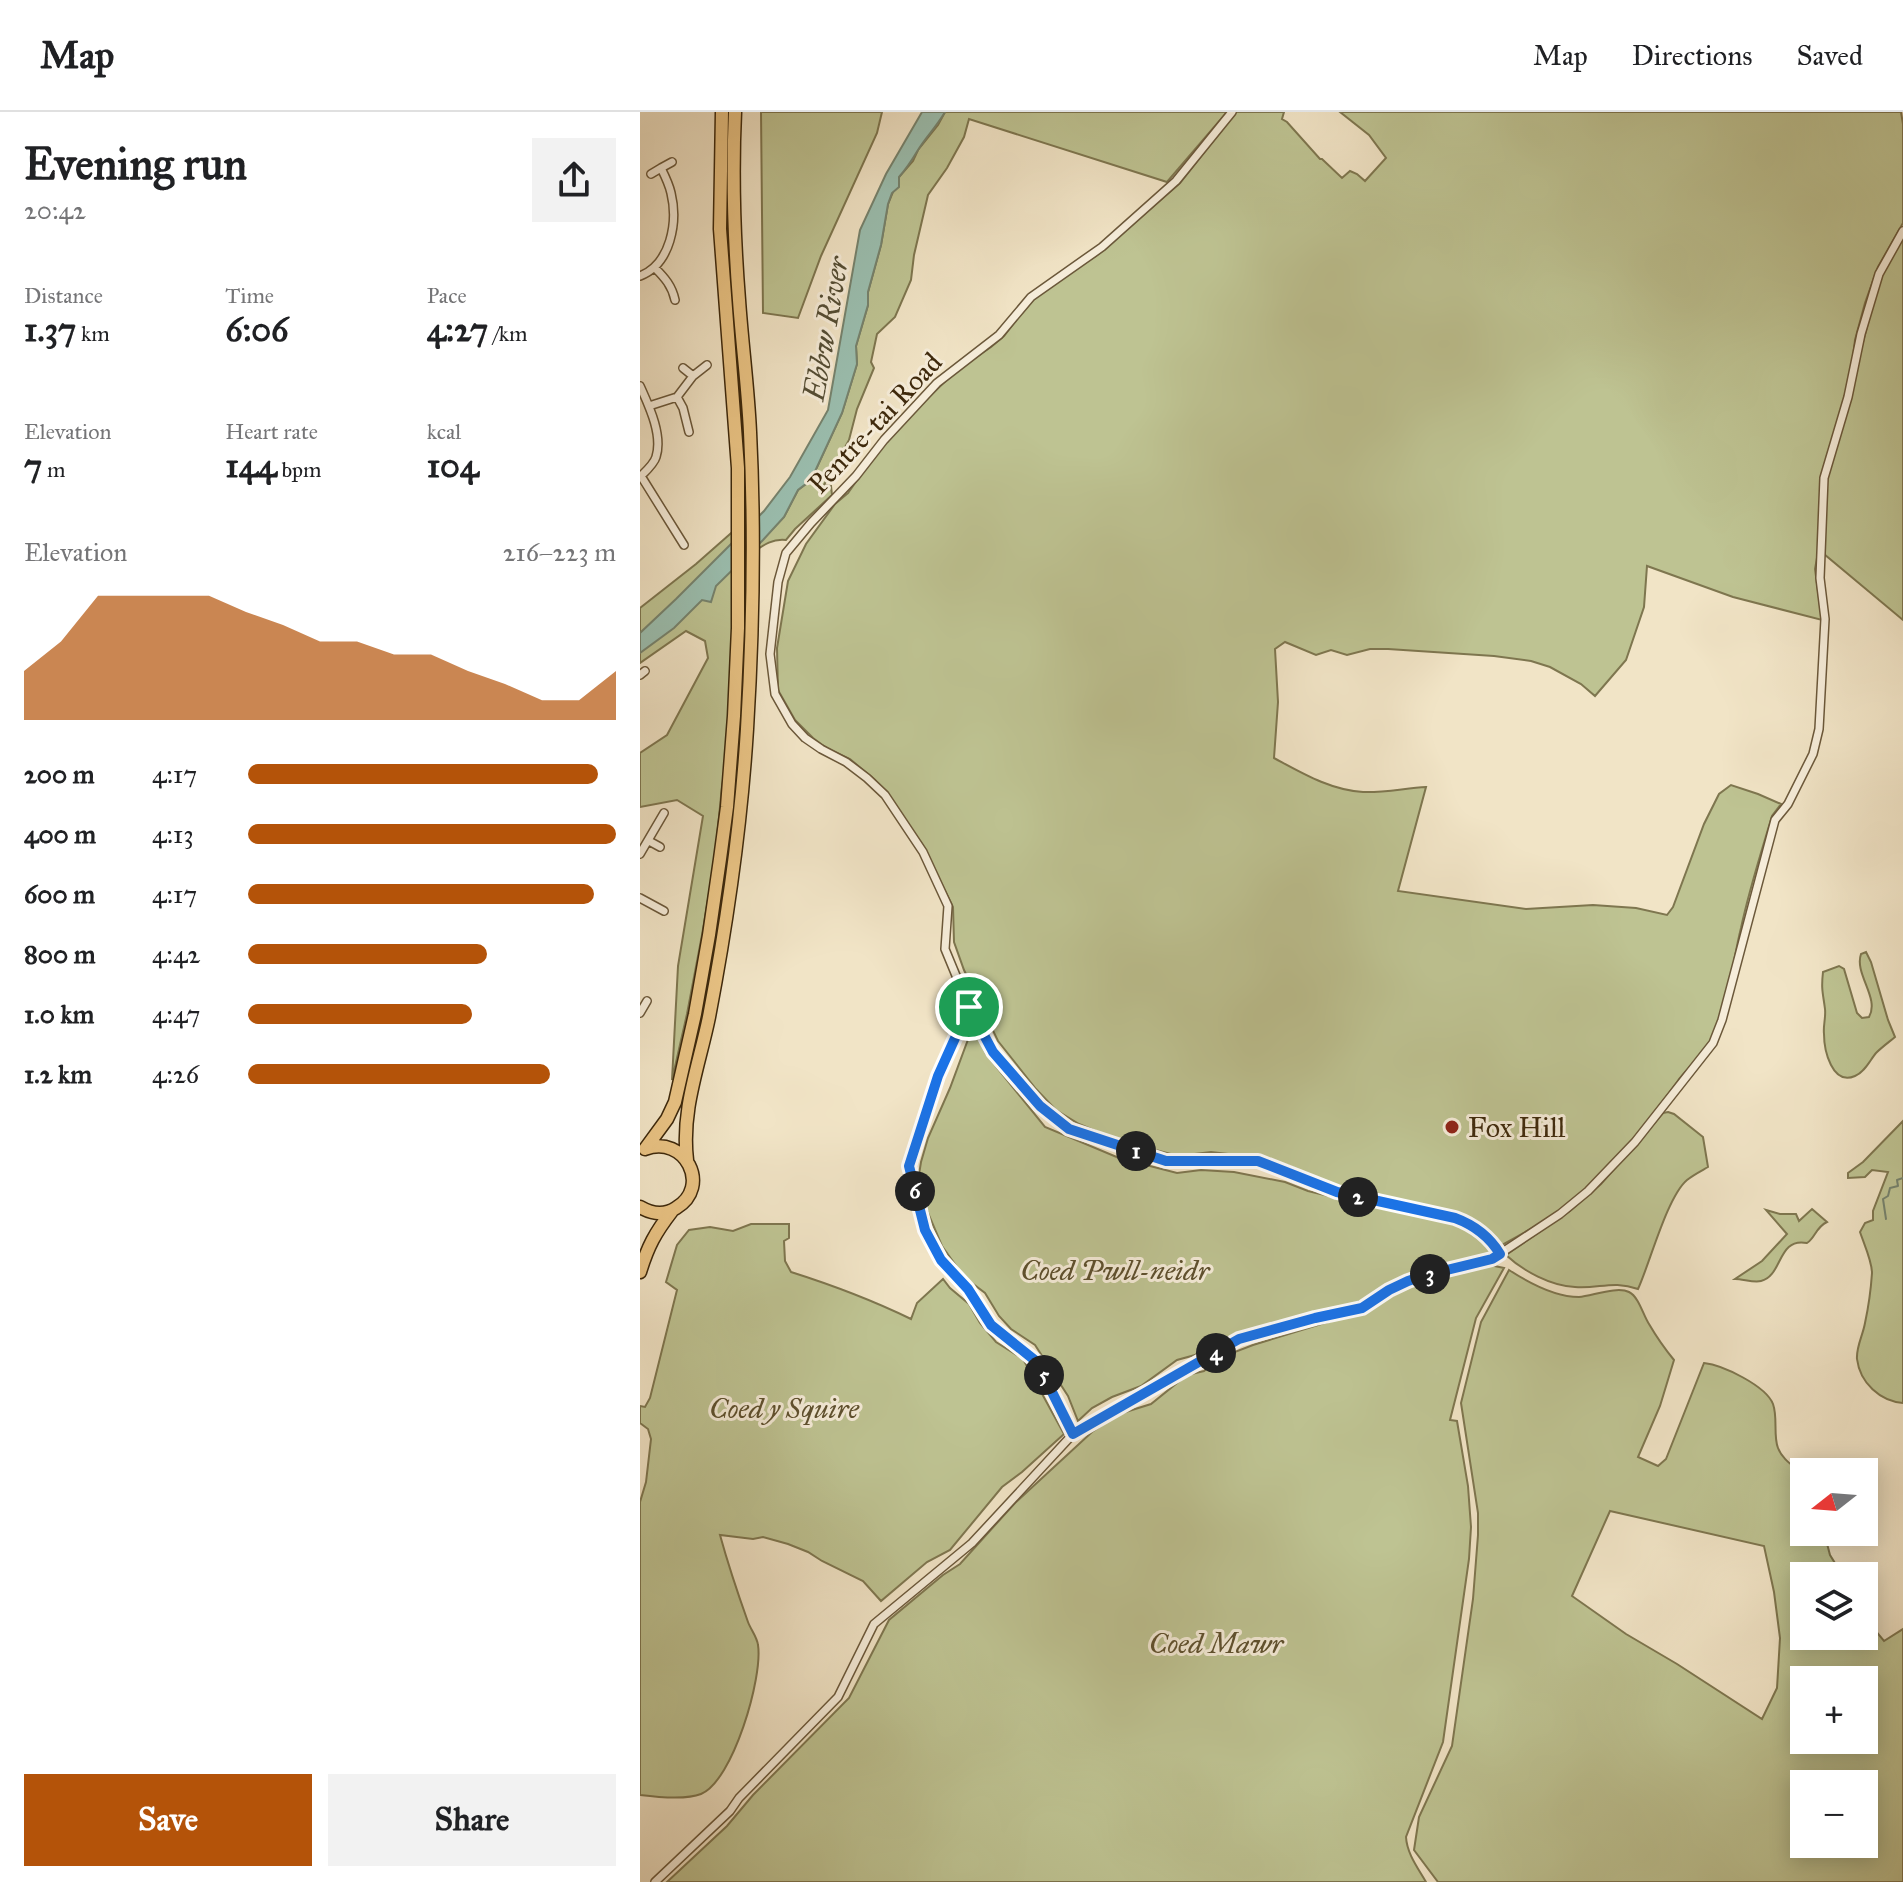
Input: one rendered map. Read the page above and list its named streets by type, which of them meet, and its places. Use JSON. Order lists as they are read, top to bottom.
{
  "streets": {
    "street": ["Pentre-tai Road"]
  },
  "water": ["Ebbw River"],
  "parks": ["Coed Pwll-neidr", "Coed y Squire", "Coed Mawr"],
  "places": ["Fox Hill"],
  "north": "left",
  "page": {
    "header": "Map",
    "nav": ["Map", "Directions", "Saved"],
    "heading": ["Evening run", "20:42"],
    "stats": [
      ["Distance", "1.37 km"],
      ["Time", "6:06"],
      ["Pace", "4:27 /km"],
      ["Elevation", "7 m"],
      ["Heart rate", "144 bpm"],
      ["kcal", "104"]
    ],
    "chart": ["Elevation", "216–223 m"],
    "list": [
      {
        "name": "200 m",
        "note": "4:17"
      },
      {
        "name": "400 m",
        "note": "4:13"
      },
      {
        "name": "600 m",
        "note": "4:17"
      },
      {
        "name": "800 m",
        "note": "4:42"
      },
      {
        "name": "1.0 km",
        "note": "4:47"
      },
      {
        "name": "1.2 km",
        "note": "4:26"
      }
    ],
    "pins": [
      "1",
      "6",
      "2",
      "3",
      "4",
      "5"
    ],
    "map_buttons": ["+", "−"],
    "buttons": ["Save", "Share"]
  }
}
